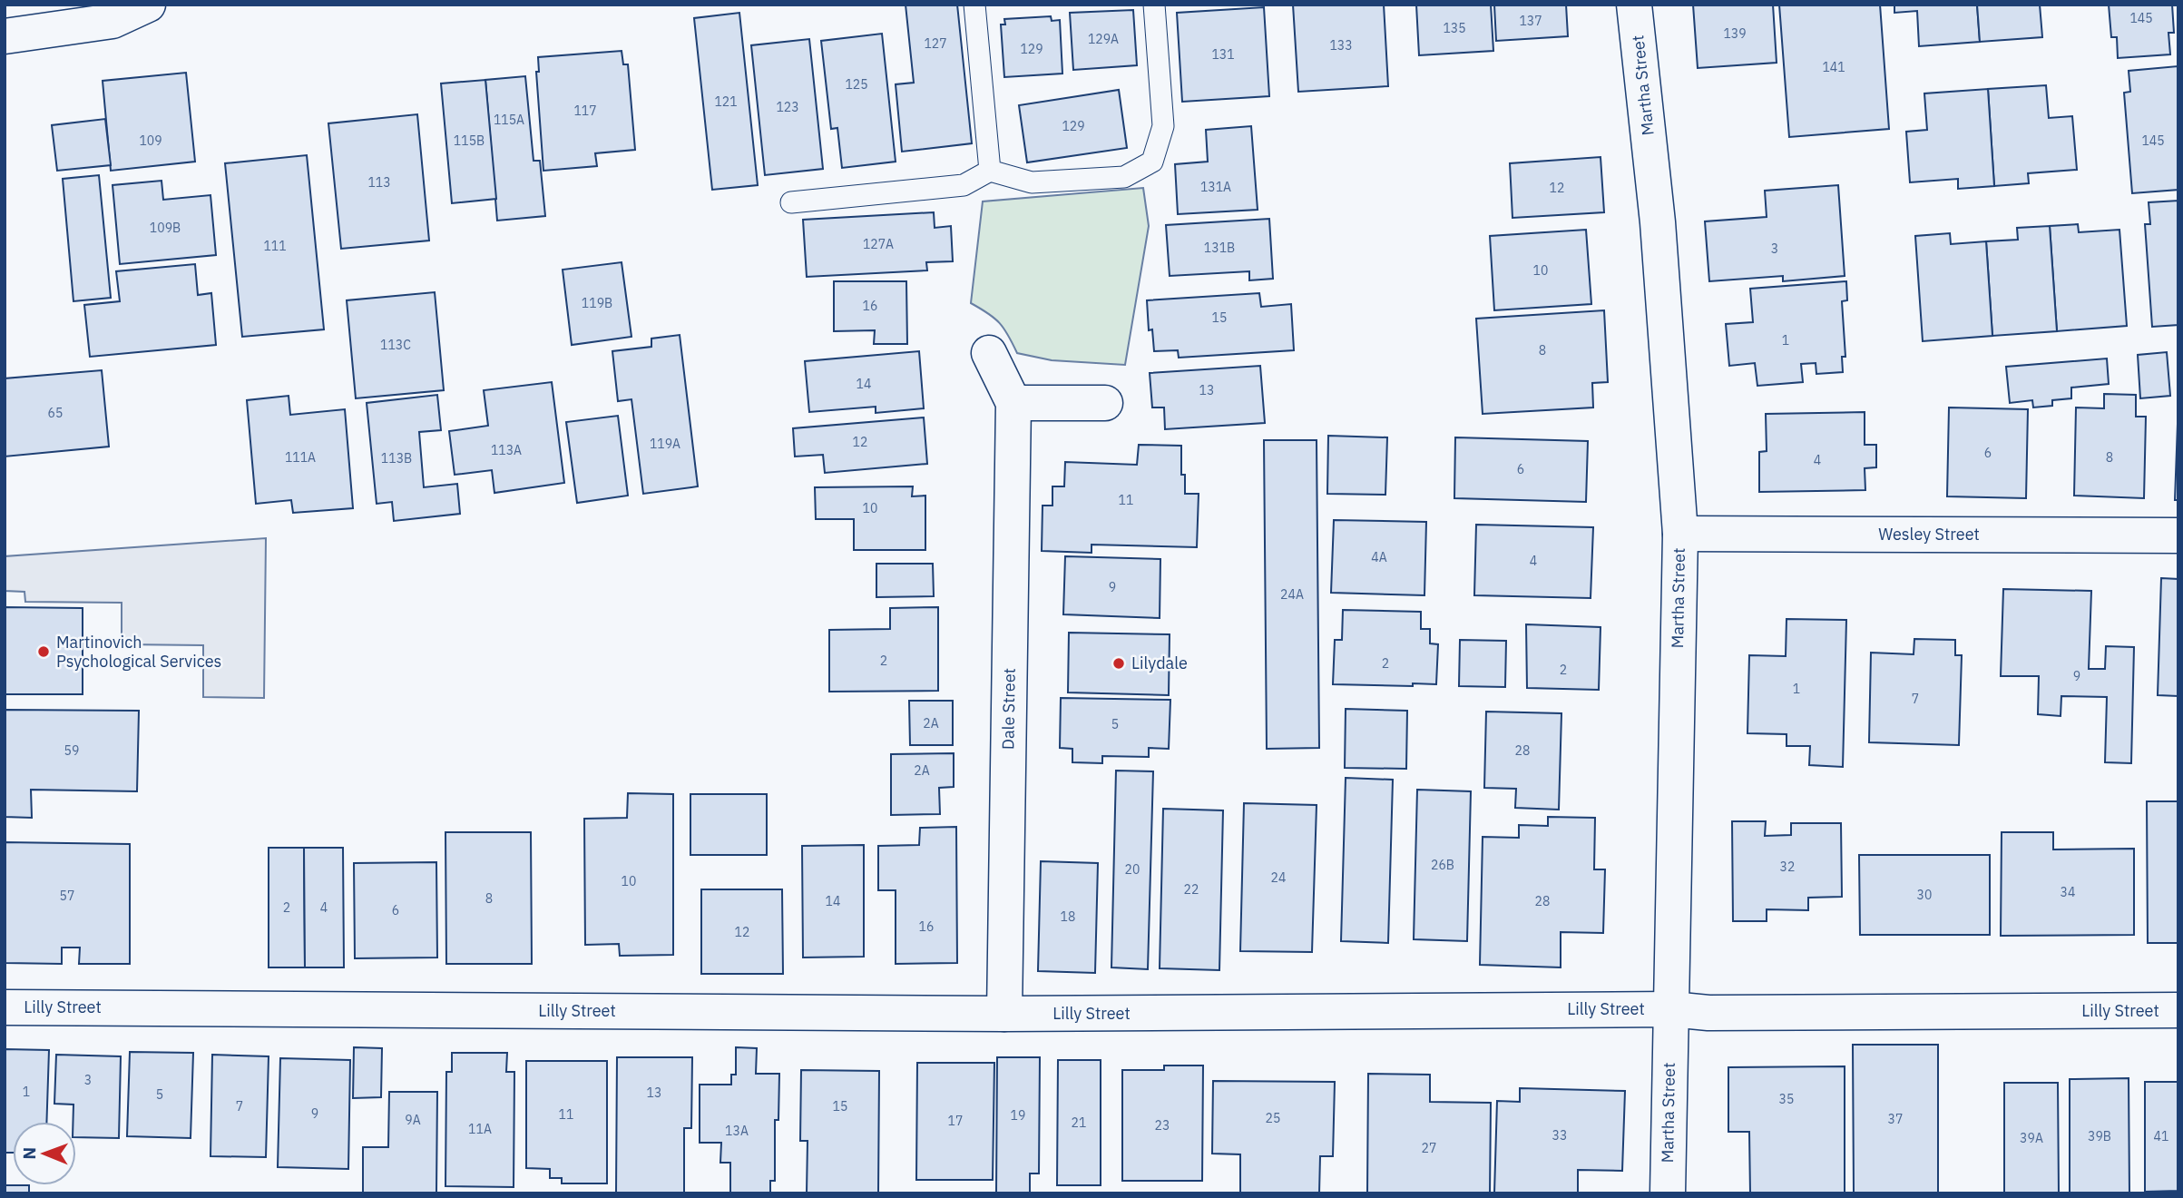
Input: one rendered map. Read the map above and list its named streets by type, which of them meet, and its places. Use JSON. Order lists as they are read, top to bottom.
{
  "streets": {
    "street": [
      "Martha Street",
      "Wesley Street",
      "Dale Street",
      "Lilly Street"
    ]
  },
  "crossings": [
    ["Martha Street", "Wesley Street"],
    ["Martha Street", "Lilly Street"],
    ["Dale Street", "Lilly Street"]
  ],
  "places": ["Martinovich Psychological Services", "Lilydale"],
  "house_numbers": [
    "145",
    "137",
    "135",
    "139",
    "129A",
    "127",
    "133",
    "129",
    "131",
    "141",
    "125",
    "121",
    "123",
    "117",
    "115A",
    "129",
    "109",
    "115B",
    "145",
    "113",
    "131A",
    "12",
    "109B",
    "127A",
    "111",
    "131B",
    "3",
    "10",
    "119B",
    "16",
    "15",
    "1",
    "113C",
    "8",
    "14",
    "13",
    "65",
    "12",
    "119A",
    "113A",
    "6",
    "111A",
    "8",
    "113B",
    "4",
    "6",
    "11",
    "10",
    "4A",
    "4",
    "9",
    "24A",
    "2",
    "2",
    "2",
    "9",
    "1",
    "7",
    "2A",
    "5",
    "59",
    "28",
    "2A",
    "26B",
    "32",
    "20",
    "24",
    "10",
    "22",
    "34",
    "30",
    "57",
    "8",
    "14",
    "28",
    "2",
    "4",
    "6",
    "18",
    "16",
    "12",
    "3",
    "1",
    "13",
    "5",
    "35",
    "7",
    "15",
    "9",
    "11",
    "19",
    "25",
    "37",
    "9A",
    "17",
    "21",
    "23",
    "11A",
    "13A",
    "33",
    "39B",
    "41",
    "39A",
    "27"
  ],
  "north": "left"
}
